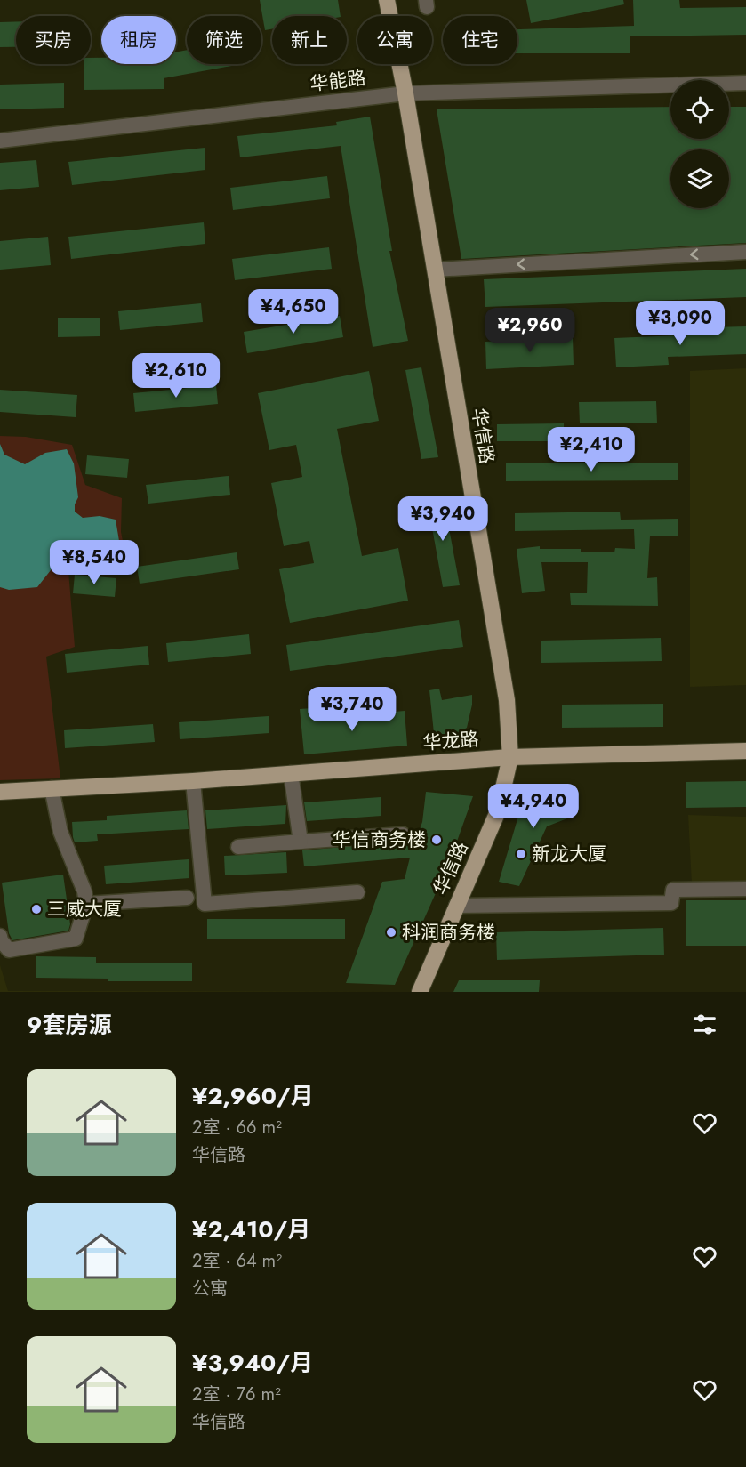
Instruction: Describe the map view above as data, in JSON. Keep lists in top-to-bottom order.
{
  "streets": {
    "main road": ["华信路", "华龙路"],
    "street": ["华能路"]
  },
  "crossings": [
    ["华能路", "华信路"],
    ["华信路", "华龙路"]
  ],
  "places": [
    "华信商务楼",
    "新龙大厦",
    "三威大厦",
    "科润商务楼"
  ],
  "page": {
    "chip": [
      "买房",
      "租房",
      "筛选",
      "新上",
      "公寓",
      "住宅"
    ],
    "price": [
      "¥4,650",
      "¥3,090",
      "¥2,960",
      "¥2,610",
      "¥2,410",
      "¥3,940",
      "¥8,540",
      "¥3,740",
      "¥4,940"
    ],
    "heading": "9套房源",
    "list": [
      {
        "name": "¥2,960/月",
        "note": "2室 · 66 m² · 华信路"
      },
      {
        "name": "¥2,410/月",
        "note": "2室 · 64 m² · 公寓"
      },
      {
        "name": "¥3,940/月",
        "note": "2室 · 76 m² · 华信路"
      }
    ]
  }
}
